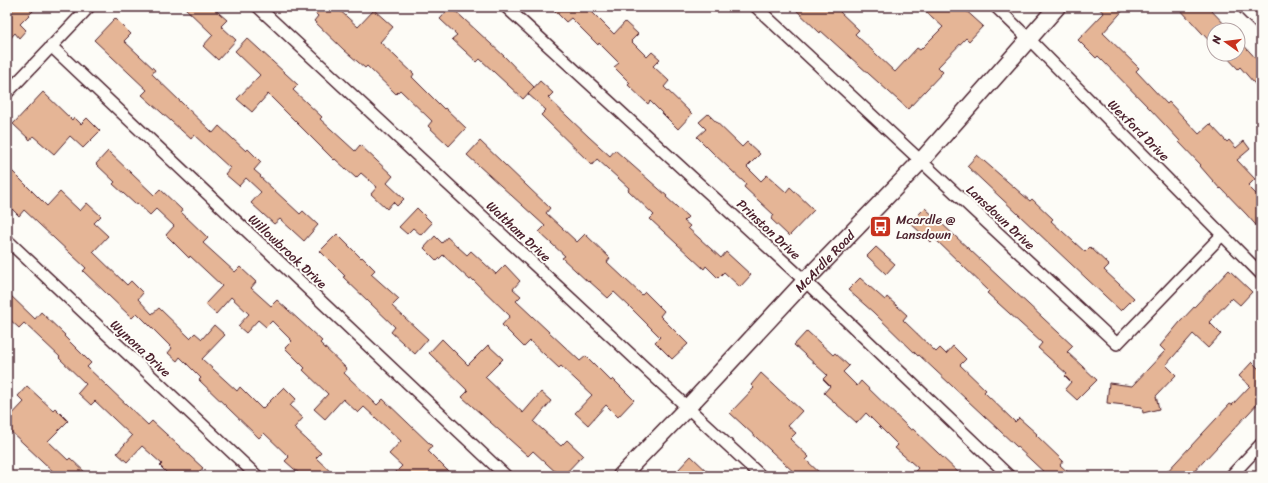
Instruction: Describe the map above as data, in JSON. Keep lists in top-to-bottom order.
{
  "streets": {
    "main road": ["McArdle Road"],
    "street": [
      "Wexford Drive",
      "Lansdown Drive",
      "Prinston Drive",
      "Waltham Drive",
      "Willowbrook Drive",
      "Wynona Drive"
    ]
  },
  "crossings": [
    ["Wexford Drive", "Lansdown Drive"],
    ["Wexford Drive", "McArdle Road"],
    ["Lansdown Drive", "McArdle Road"],
    ["Prinston Drive", "McArdle Road"],
    ["Waltham Drive", "McArdle Road"]
  ],
  "places": {
    "bus stop": ["Mcardle @ Lansdown"]
  },
  "north": "left"
}
